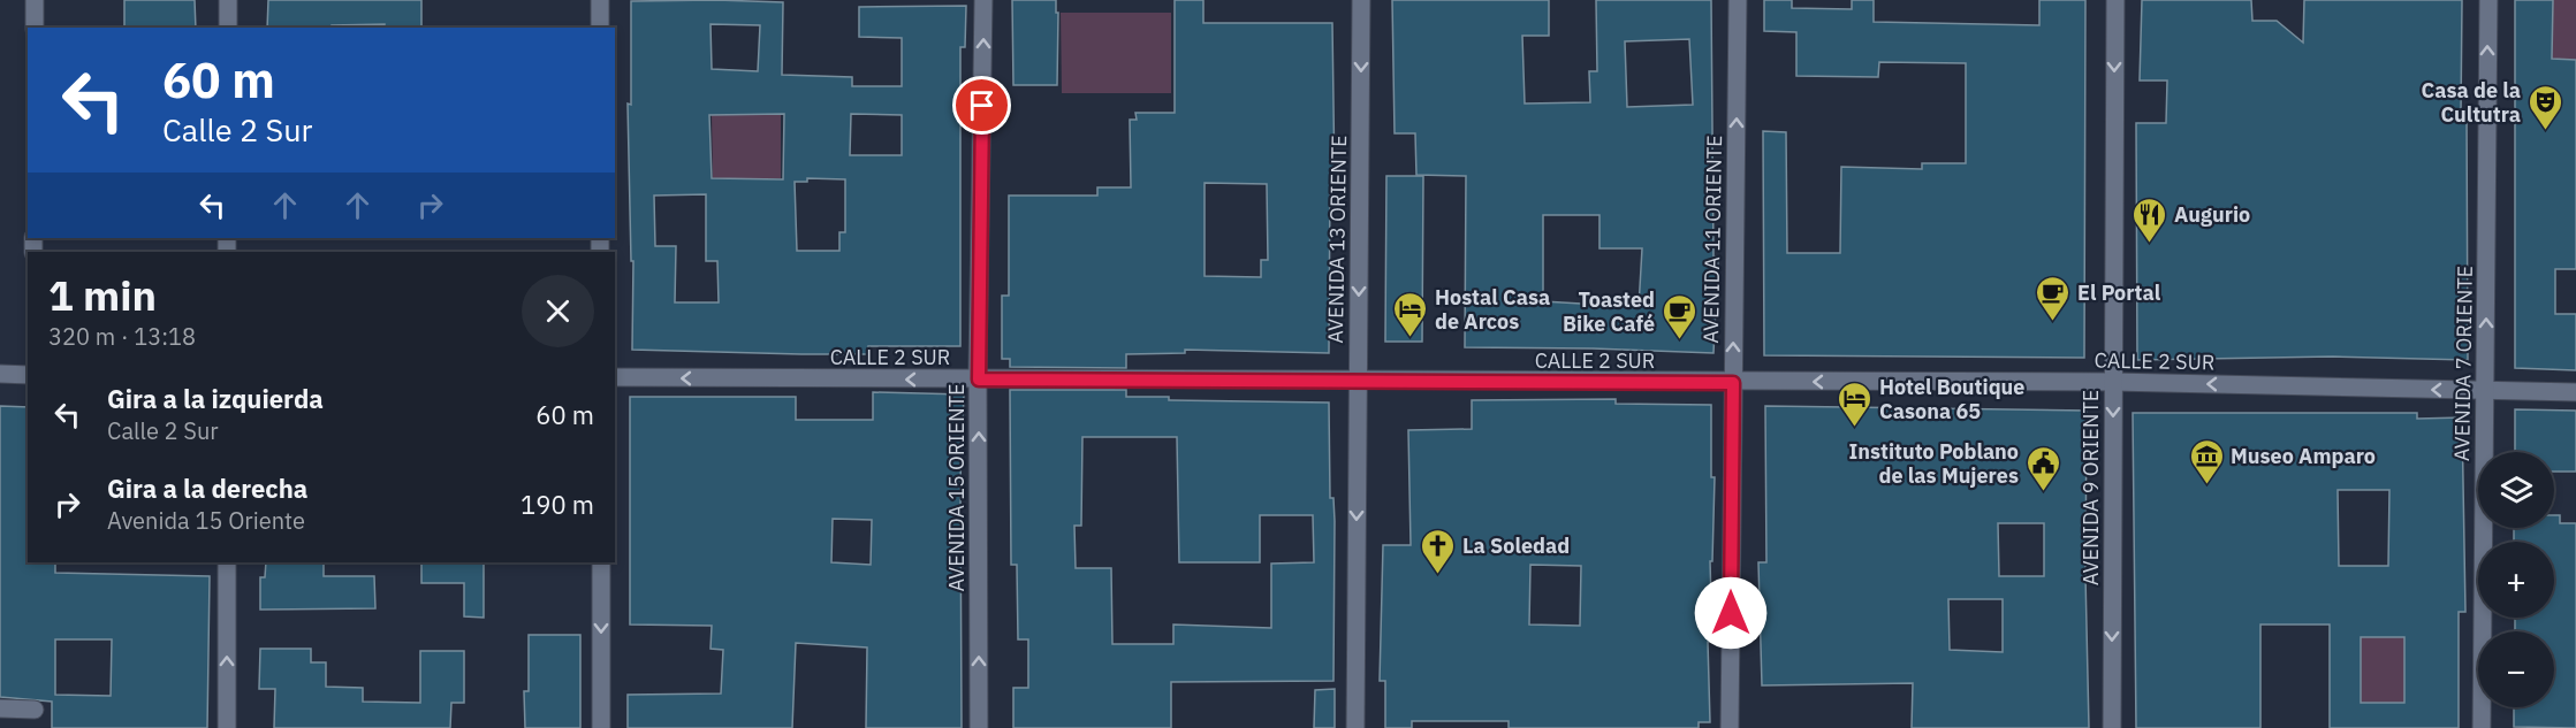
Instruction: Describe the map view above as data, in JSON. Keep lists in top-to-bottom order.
{
  "streets": {
    "street": [
      "AVENIDA 13 ORIENTE",
      "AVENIDA 11 ORIENTE",
      "CALLE 2 SUR",
      "AVENIDA 7 ORIENTE",
      "AVENIDA 15 ORIENTE",
      "AVENIDA 9 ORIENTE"
    ]
  },
  "crossings": [
    ["AVENIDA 13 ORIENTE", "CALLE 2 SUR"],
    ["AVENIDA 11 ORIENTE", "CALLE 2 SUR"],
    ["CALLE 2 SUR", "AVENIDA 7 ORIENTE"],
    ["CALLE 2 SUR", "AVENIDA 15 ORIENTE"],
    ["CALLE 2 SUR", "AVENIDA 9 ORIENTE"]
  ],
  "one_way": [
    "AVENIDA 13 ORIENTE",
    "AVENIDA 11 ORIENTE",
    "CALLE 2 SUR",
    "AVENIDA 7 ORIENTE",
    "AVENIDA 15 ORIENTE",
    "AVENIDA 9 ORIENTE"
  ],
  "places": {
    "theatre": ["Casa de la Cultutra"],
    "restaurant": ["Augurio"],
    "cafe": ["El Portal", "Toasted Bike Café"],
    "hotel": ["Hostal Casa de Arcos", "Hotel Boutique Casona 65"],
    "museum": ["Museo Amparo"],
    "public building": ["Instituto Poblano de las Mujeres"],
    "church": ["La Soledad"]
  },
  "page": {
    "turn": ["60 m", "Calle 2 Sur"],
    "heading": ["1 min", "320 m · 13:18"],
    "list": [
      {
        "name": "Gira a la izquierda",
        "note": "Calle 2 Sur",
        "value": "60 m"
      },
      {
        "name": "Gira a la derecha",
        "note": "Avenida 15 Oriente",
        "value": "190 m"
      }
    ],
    "map_buttons": ["+", "−"]
  }
}
